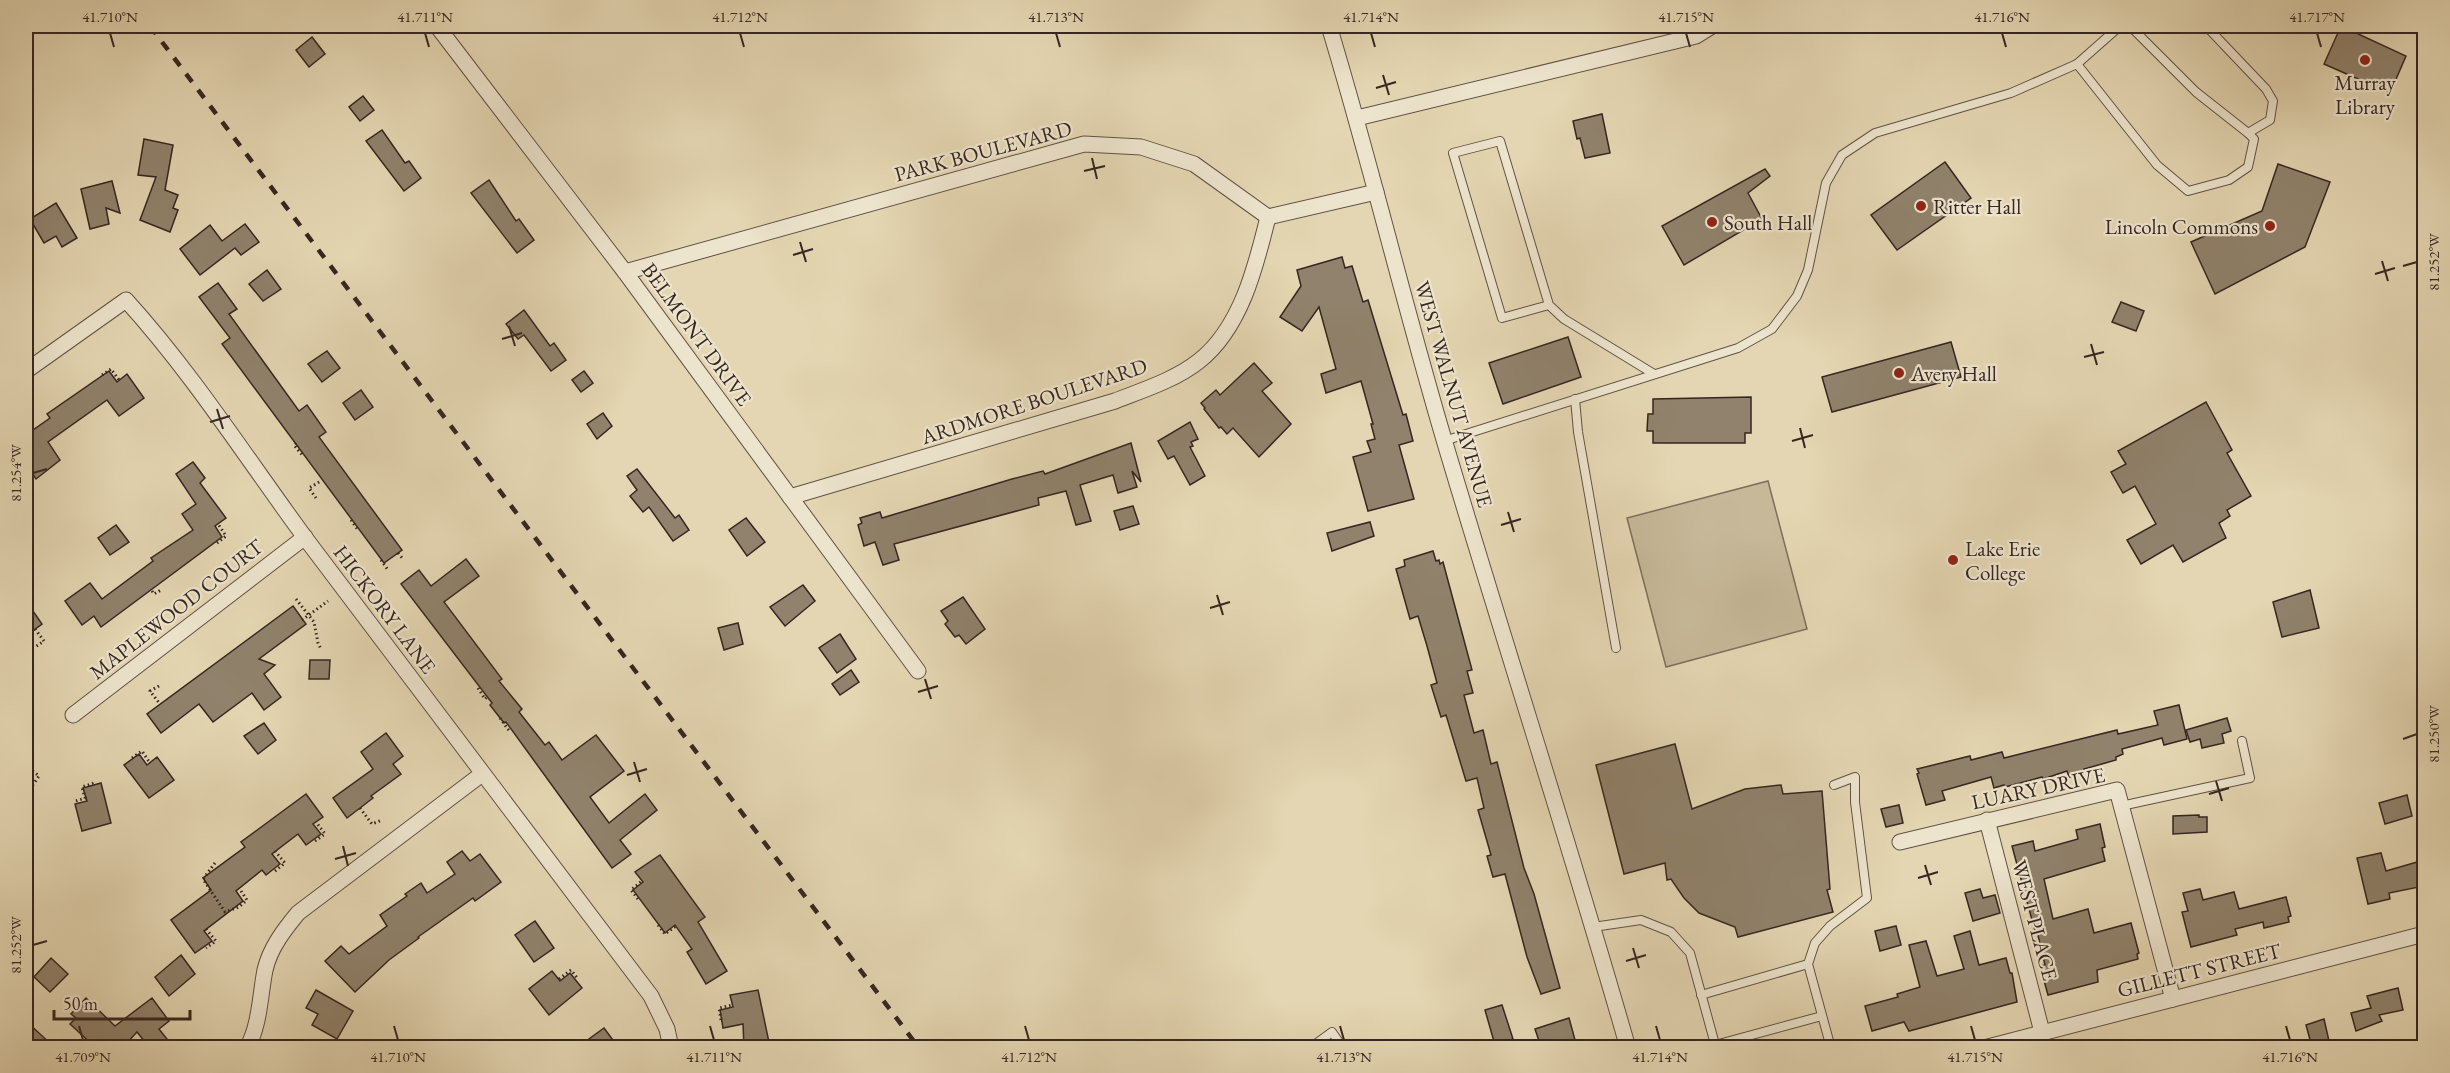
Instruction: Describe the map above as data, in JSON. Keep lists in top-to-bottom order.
{
  "streets": {
    "street": [
      "PARK BOULEVARD",
      "BELMONT DRIVE",
      "WEST WALNUT AVENUE",
      "ARDMORE BOULEVARD",
      "MAPLEWOOD COURT",
      "HICKORY LANE",
      "LUARY DRIVE",
      "WEST PLACE",
      "GILLETT STREET"
    ]
  },
  "crossings": [
    ["PARK BOULEVARD", "BELMONT DRIVE"],
    ["PARK BOULEVARD", "ARDMORE BOULEVARD"],
    ["BELMONT DRIVE", "ARDMORE BOULEVARD"],
    ["MAPLEWOOD COURT", "HICKORY LANE"],
    ["LUARY DRIVE", "WEST PLACE"],
    ["LUARY DRIVE", "GILLETT STREET"],
    ["WEST PLACE", "GILLETT STREET"]
  ],
  "places": [
    "Murray Library",
    "Ritter Hall",
    "South Hall",
    "Lincoln Commons",
    "Avery Hall",
    "Lake Erie College"
  ],
  "scale_bar": "50 m",
  "coordinates": [
    "41.710°N",
    "41.711°N",
    "41.712°N",
    "41.713°N",
    "41.714°N",
    "41.715°N",
    "41.716°N",
    "41.717°N",
    "81.252°W",
    "81.254°W",
    "81.250°W",
    "41.709°N"
  ]
}
